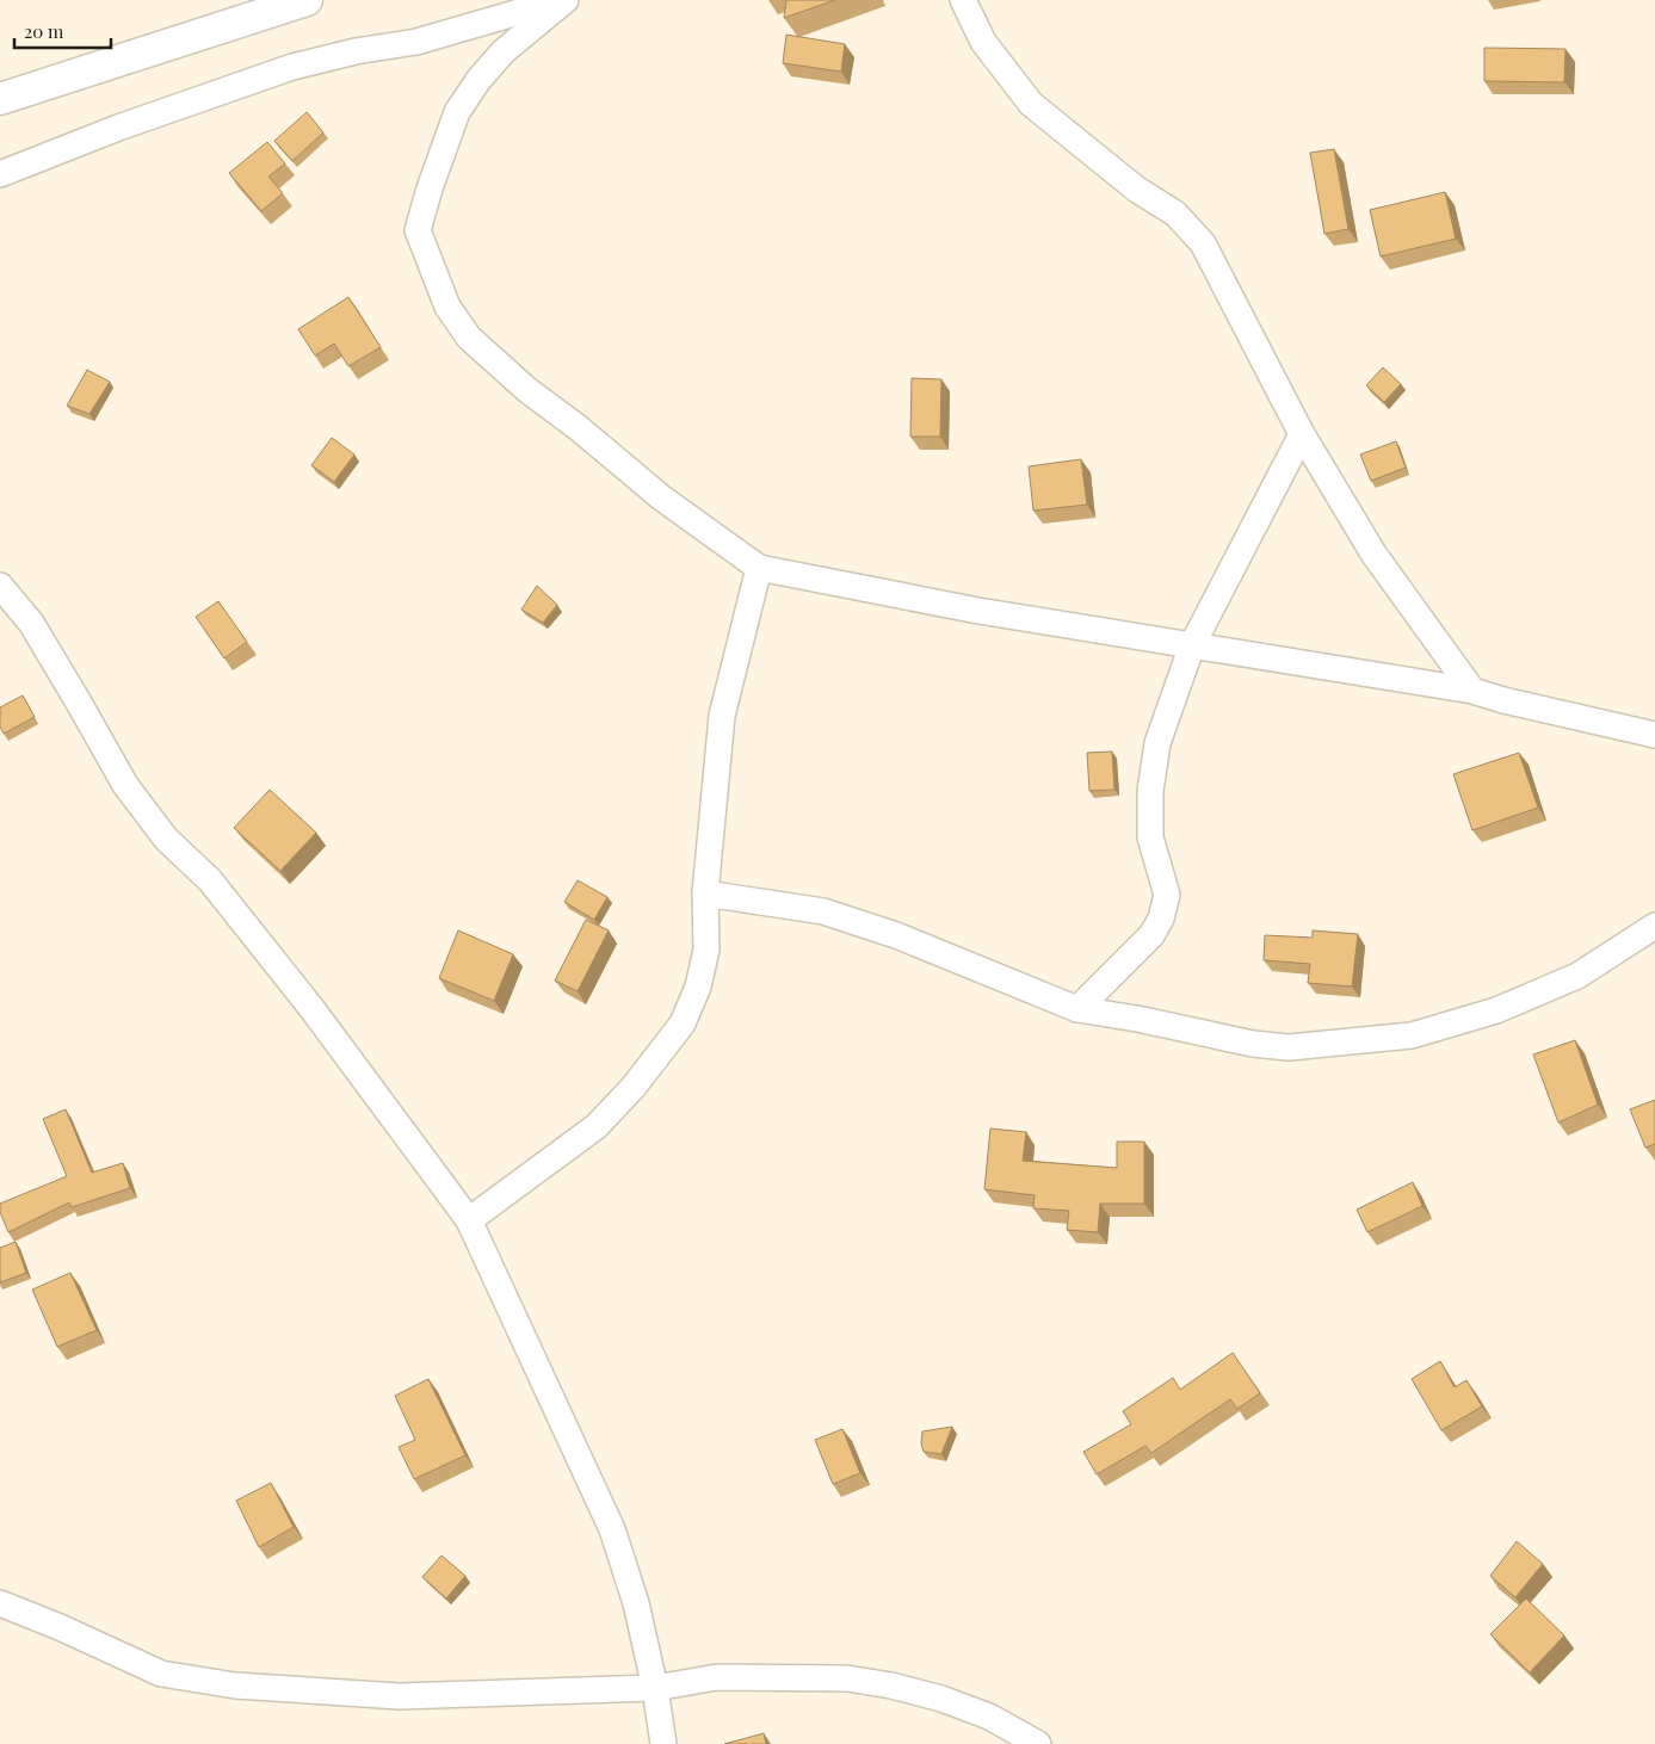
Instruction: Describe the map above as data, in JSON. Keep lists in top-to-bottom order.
{
  "scale_bar": "20 m"
}
